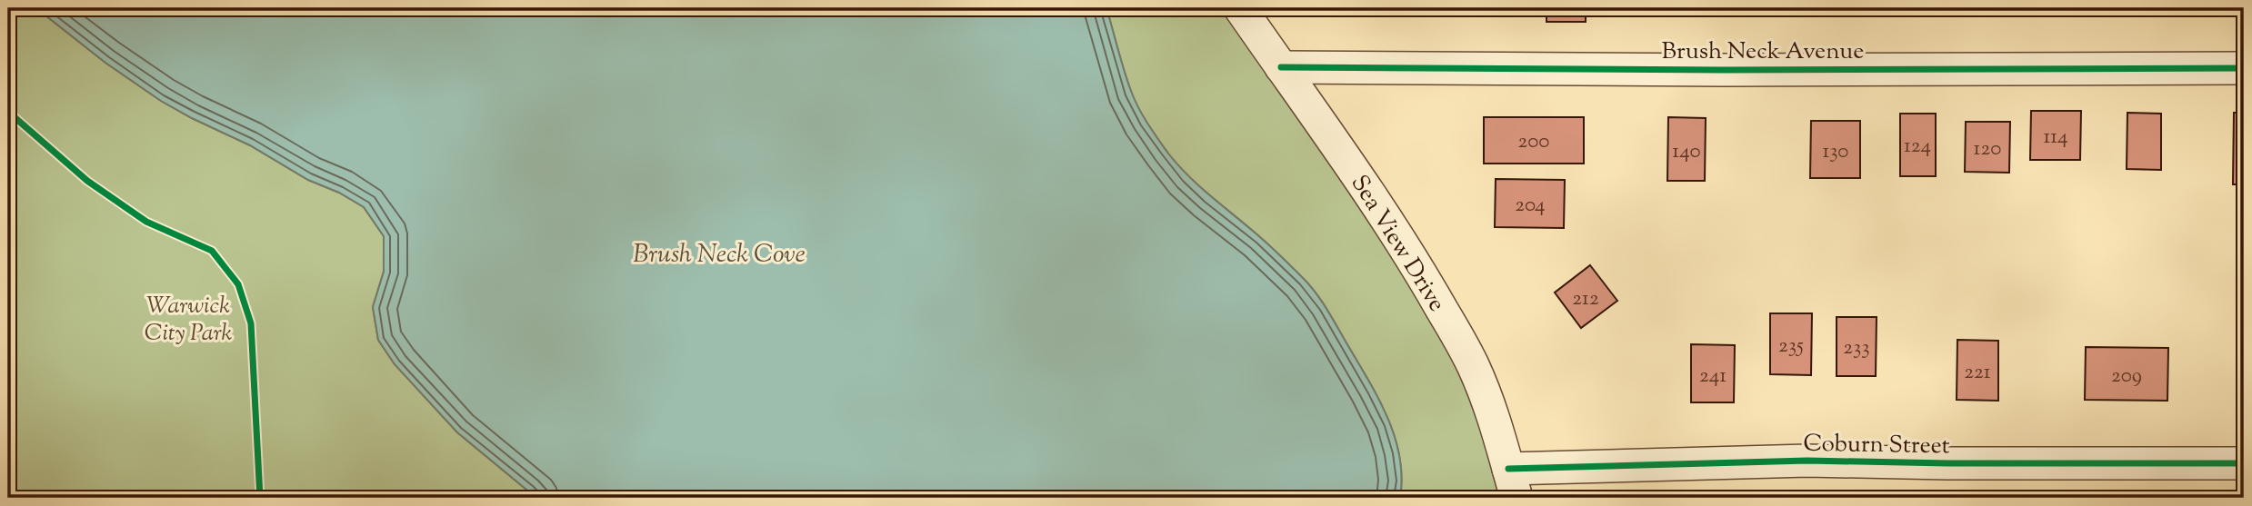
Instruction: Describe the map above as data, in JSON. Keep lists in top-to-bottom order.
{
  "streets": {
    "street": ["Brush Neck Avenue", "Sea View Drive", "Coburn Street"]
  },
  "crossings": [
    ["Brush Neck Avenue", "Sea View Drive"],
    ["Sea View Drive", "Coburn Street"]
  ],
  "water": ["Brush Neck Cove"],
  "parks": ["Warwick City Park"],
  "house_numbers": [
    "114",
    "200",
    "124",
    "120",
    "140",
    "130",
    "204",
    "212",
    "235",
    "233",
    "221",
    "241",
    "209"
  ]
}
